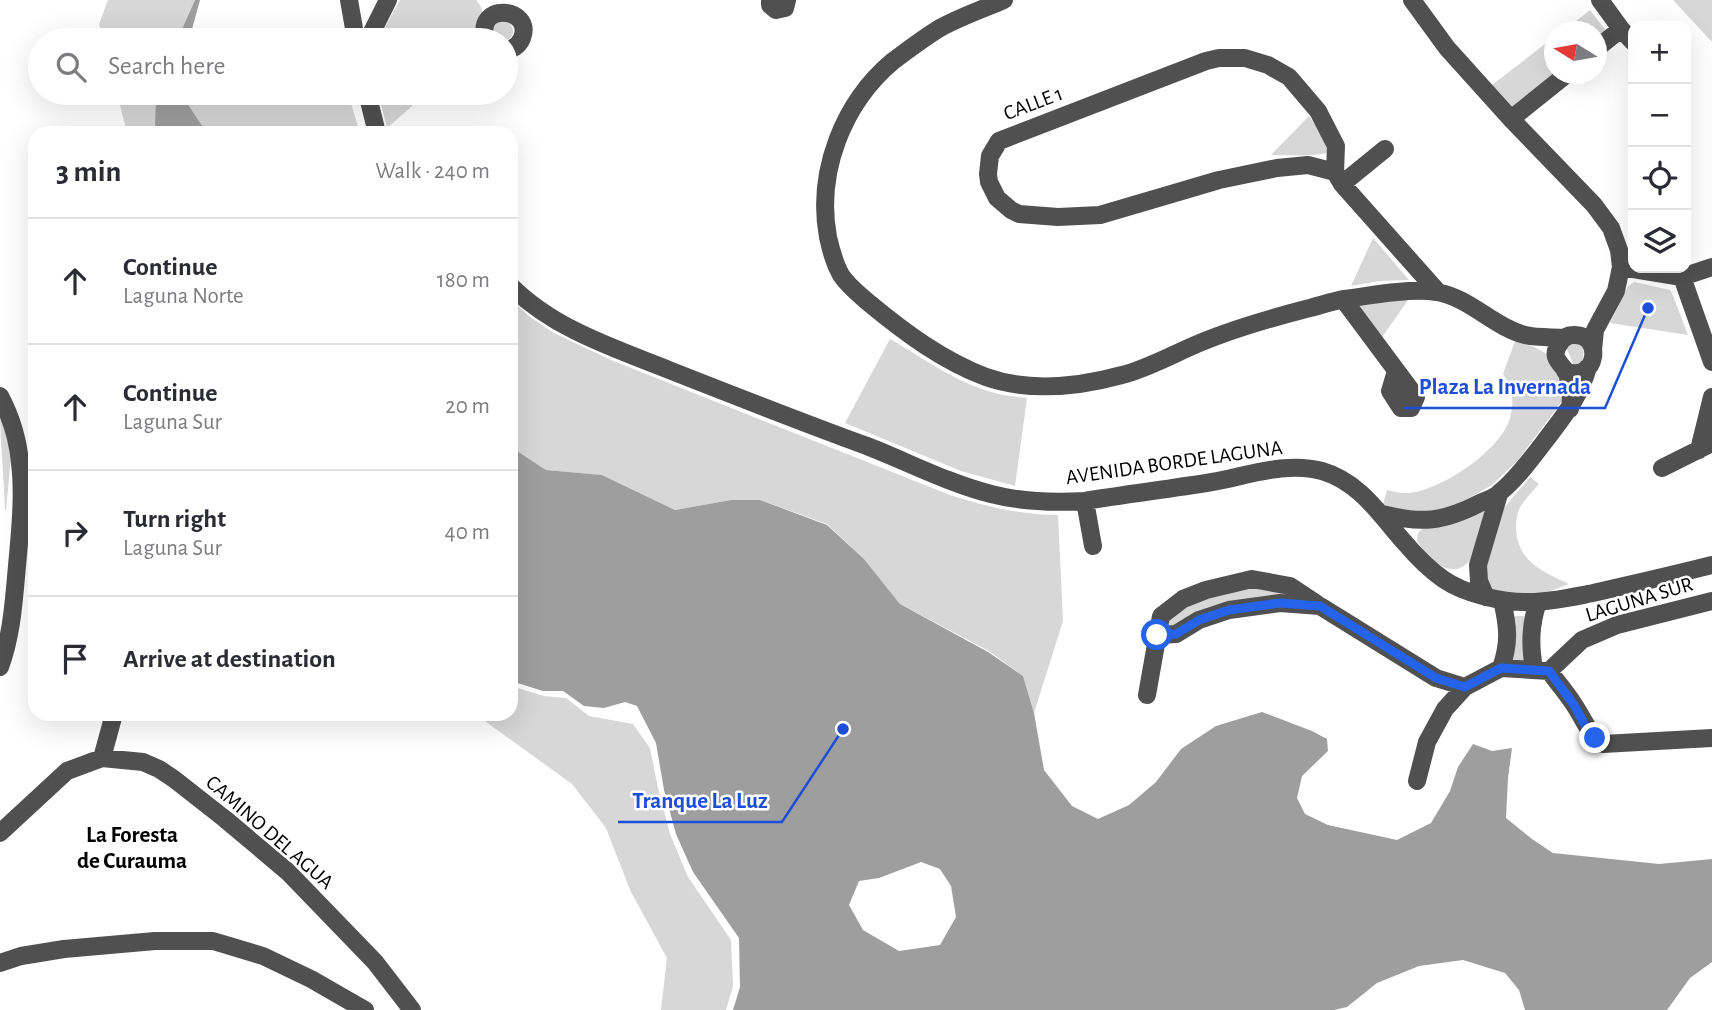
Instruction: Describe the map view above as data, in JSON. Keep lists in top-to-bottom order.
{
  "streets": {
    "street": [
      "CALLE 1",
      "AVENIDA BORDE LAGUNA",
      "LAGUNA SUR",
      "CAMINO DEL AGUA"
    ]
  },
  "districts": ["La Foresta de Curauma"],
  "places": ["Plaza La Invernada", "Tranque La Luz"],
  "north": "left",
  "page": {
    "map_buttons": ["+", "−"],
    "search": "Search here",
    "heading": ["3 min", "Walk · 240 m"],
    "list": [
      ["Continue", "Laguna Norte", "180 m"],
      ["Continue", "Laguna Sur", "20 m"],
      ["Turn right", "Laguna Sur", "40 m"],
      "Arrive at destination"
    ]
  }
}
